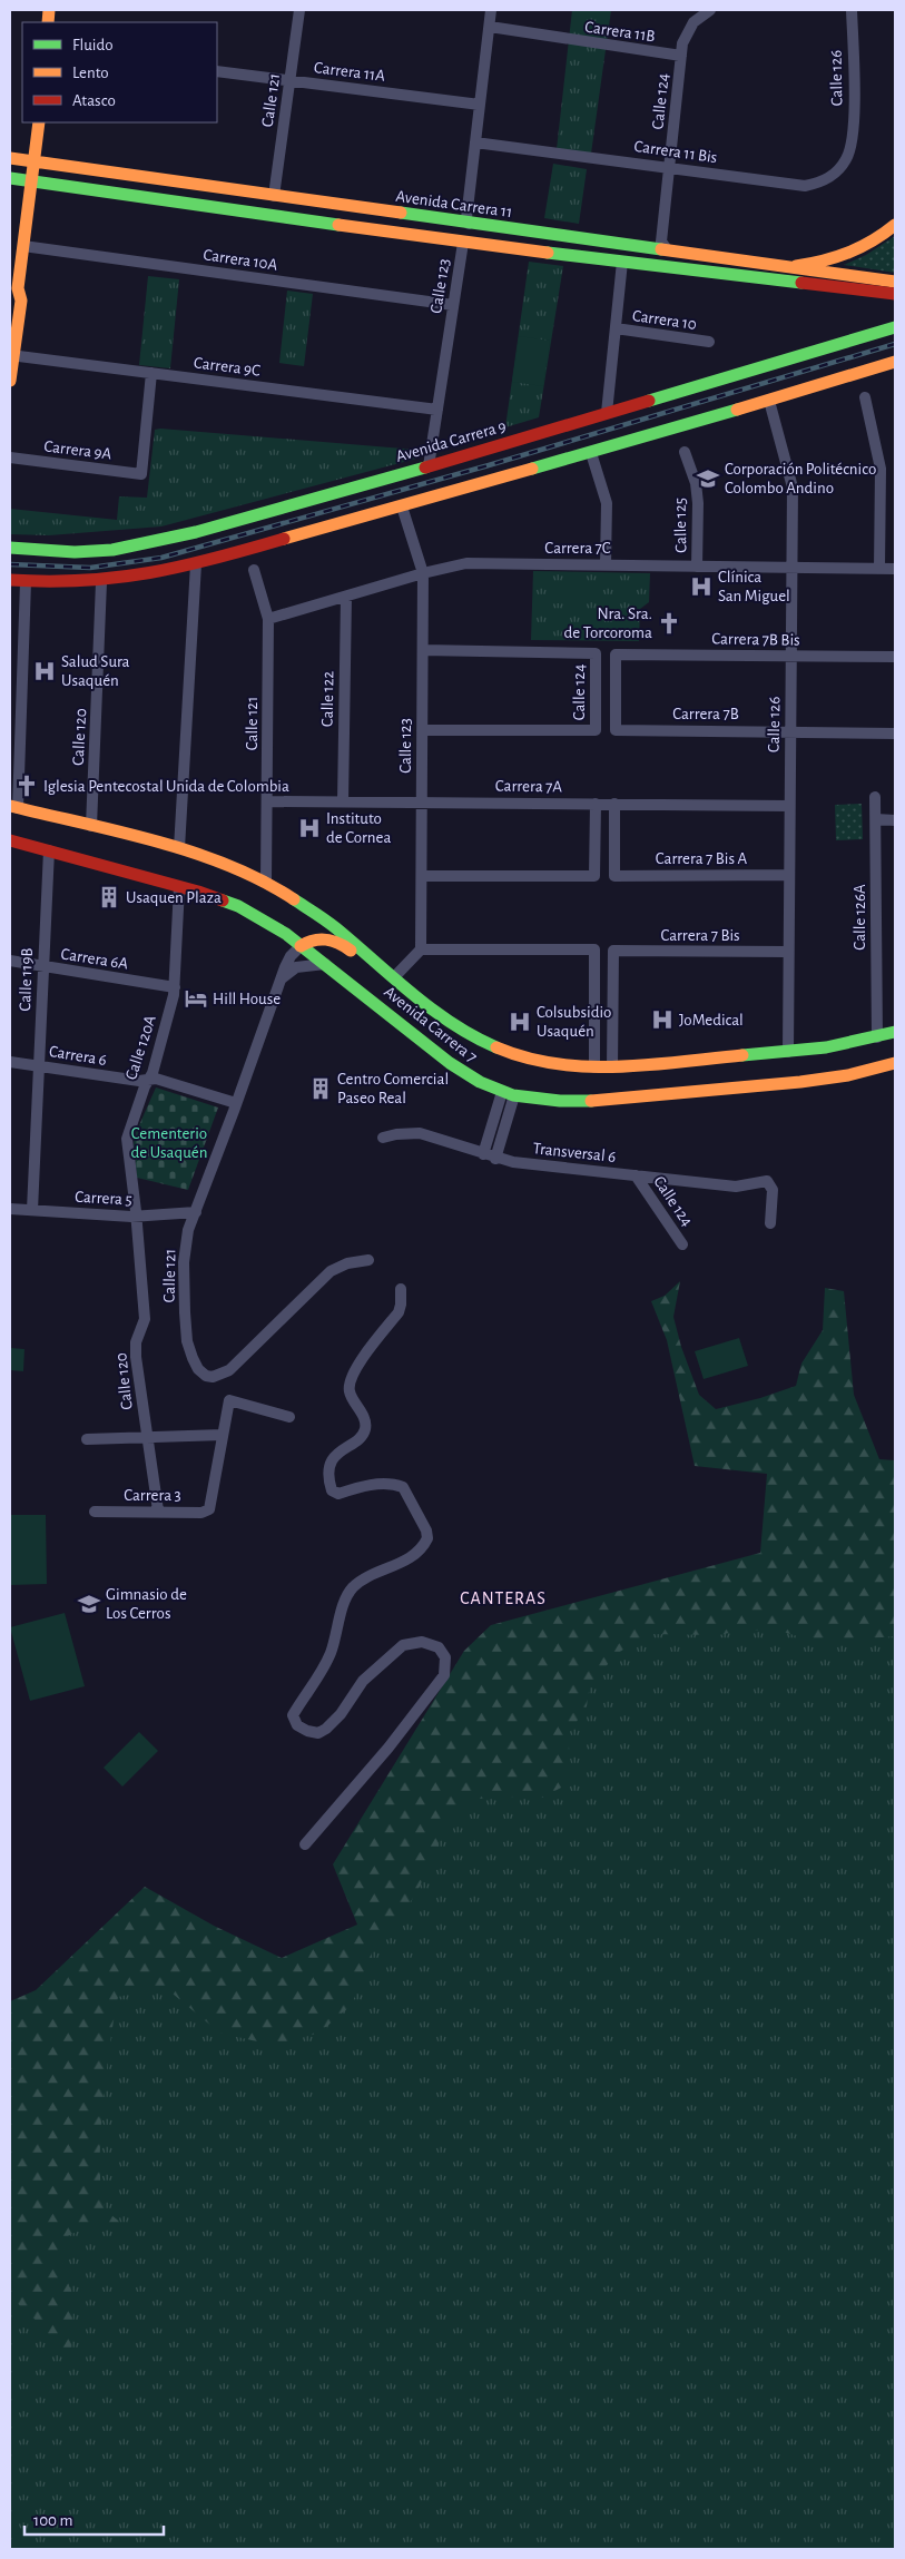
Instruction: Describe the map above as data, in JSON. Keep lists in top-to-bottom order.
{
  "streets": {
    "main road": ["Avenida Carrera 11", "Avenida Carrera 9", "Avenida Carrera 7"],
    "street": [
      "Carrera 11B",
      "Carrera 11A",
      "Calle 126",
      "Calle 121",
      "Calle 124",
      "Carrera 11 Bis",
      "Carrera 10A",
      "Calle 123",
      "Carrera 10",
      "Carrera 9C",
      "Carrera 9A",
      "Calle 125",
      "Carrera 7C",
      "Carrera 7B Bis",
      "Calle 122",
      "Carrera 7B",
      "Calle 120",
      "Carrera 7A",
      "Carrera 7 Bis A",
      "Calle 126A",
      "Carrera 7 Bis",
      "Carrera 6A",
      "Calle 119B",
      "Calle 120A",
      "Carrera 6",
      "Transversal 6",
      "Carrera 5",
      "Carrera 3"
    ]
  },
  "crossings": [
    ["Carrera 11B", "Calle 124"],
    ["Carrera 11A", "Calle 121"],
    ["Calle 126", "Carrera 11 Bis"],
    ["Calle 126", "Carrera 7C"],
    ["Calle 126", "Carrera 7B Bis"],
    ["Calle 126", "Carrera 7B"],
    ["Calle 126", "Carrera 7A"],
    ["Calle 126", "Carrera 7 Bis A"],
    ["Calle 126", "Carrera 7 Bis"],
    ["Calle 126", "Avenida Carrera 7"],
    ["Calle 121", "Avenida Carrera 11"],
    ["Calle 121", "Carrera 7C"],
    ["Calle 121", "Carrera 7A"],
    ["Calle 121", "Avenida Carrera 7"],
    ["Calle 121", "Carrera 6"],
    ["Calle 121", "Carrera 5"],
    ["Calle 124", "Carrera 11 Bis"],
    ["Calle 124", "Avenida Carrera 11"],
    ["Calle 124", "Calle 123"],
    ["Calle 124", "Transversal 6"],
    ["Carrera 10A", "Calle 123"],
    ["Calle 123", "Carrera 9C"],
    ["Calle 123", "Avenida Carrera 9"],
    ["Calle 123", "Carrera 7C"],
    ["Calle 123", "Carrera 7A"],
    ["Carrera 9C", "Carrera 9A"],
    ["Calle 125", "Carrera 7C"],
    ["Carrera 7C", "Calle 122"],
    ["Carrera 7B Bis", "Carrera 7B"],
    ["Calle 122", "Carrera 7A"],
    ["Calle 120", "Avenida Carrera 7"],
    ["Calle 120", "Calle 120A"],
    ["Calle 120", "Carrera 5"],
    ["Calle 120", "Carrera 3"],
    ["Carrera 7A", "Carrera 7 Bis A"],
    ["Calle 126A", "Avenida Carrera 7"],
    ["Carrera 7 Bis", "Avenida Carrera 7"],
    ["Carrera 6A", "Calle 119B"],
    ["Carrera 6A", "Calle 120A"],
    ["Calle 119B", "Avenida Carrera 7"],
    ["Calle 119B", "Carrera 6"],
    ["Calle 119B", "Carrera 5"],
    ["Avenida Carrera 7", "Calle 120A"],
    ["Calle 120A", "Carrera 6"],
    ["Calle 120A", "Carrera 5"]
  ],
  "districts": ["CANTERAS"],
  "parks": ["Cementerio de Usaquén"],
  "places": {
    "school or university": ["Corporación Politécnico Colombo Andino", "Gimnasio de Los Cerros"],
    "hospital": [
      "Clínica San Miguel",
      "Salud Sura Usaquén",
      "Instituto de Cornea",
      "JoMedical",
      "Colsubsidio Usaquén"
    ],
    "church": ["Nra. Sra. de Torcoroma", "Iglesia Pentecostal Unida de Colombia"],
    "building": ["Usaquen Plaza", "Centro Comercial Paseo Real"],
    "hotel": ["Hill House"]
  },
  "legend": ["Fluido", "Lento", "Atasco"],
  "scale_bar": "100 m"
}
